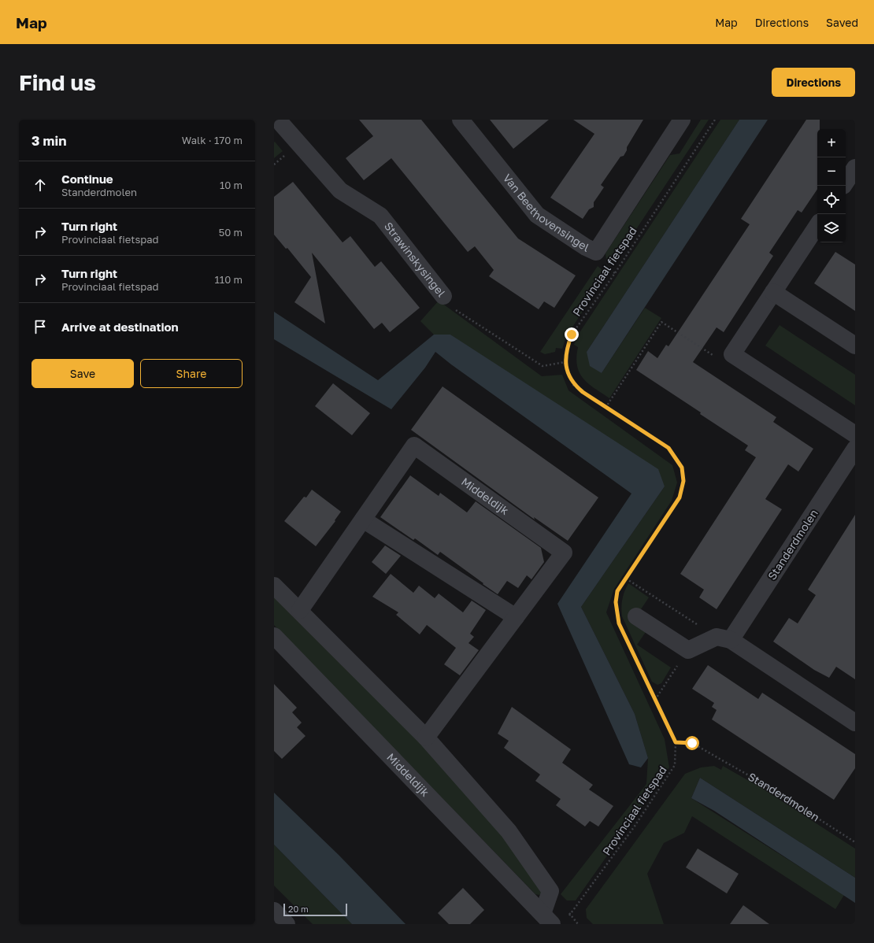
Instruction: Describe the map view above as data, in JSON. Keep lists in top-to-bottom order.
{
  "streets": {
    "street": [
      "Van Beethovensingel",
      "Strawinskysingel",
      "Middeldijk",
      "Standerdmolen"
    ],
    "path": ["Provinciaal fietspad"]
  },
  "crossings": [
    ["Strawinskysingel", "Provinciaal fietspad"],
    ["Provinciaal fietspad", "Standerdmolen"]
  ],
  "scale_bar": "20 m",
  "page": {
    "header": "Map",
    "nav": ["Map", "Directions", "Saved"],
    "buttons": [
      "Directions",
      ["Save", "Share"]
    ],
    "title": "Find us",
    "heading": ["3 min", "Walk · 170 m"],
    "map_buttons": ["+", "−"],
    "list": [
      ["Continue", "Standerdmolen", "10 m"],
      ["Turn right", "Provinciaal fietspad", "50 m"],
      ["Turn right", "Provinciaal fietspad", "110 m"],
      "Arrive at destination"
    ],
    "scale": "20 m"
  }
}
